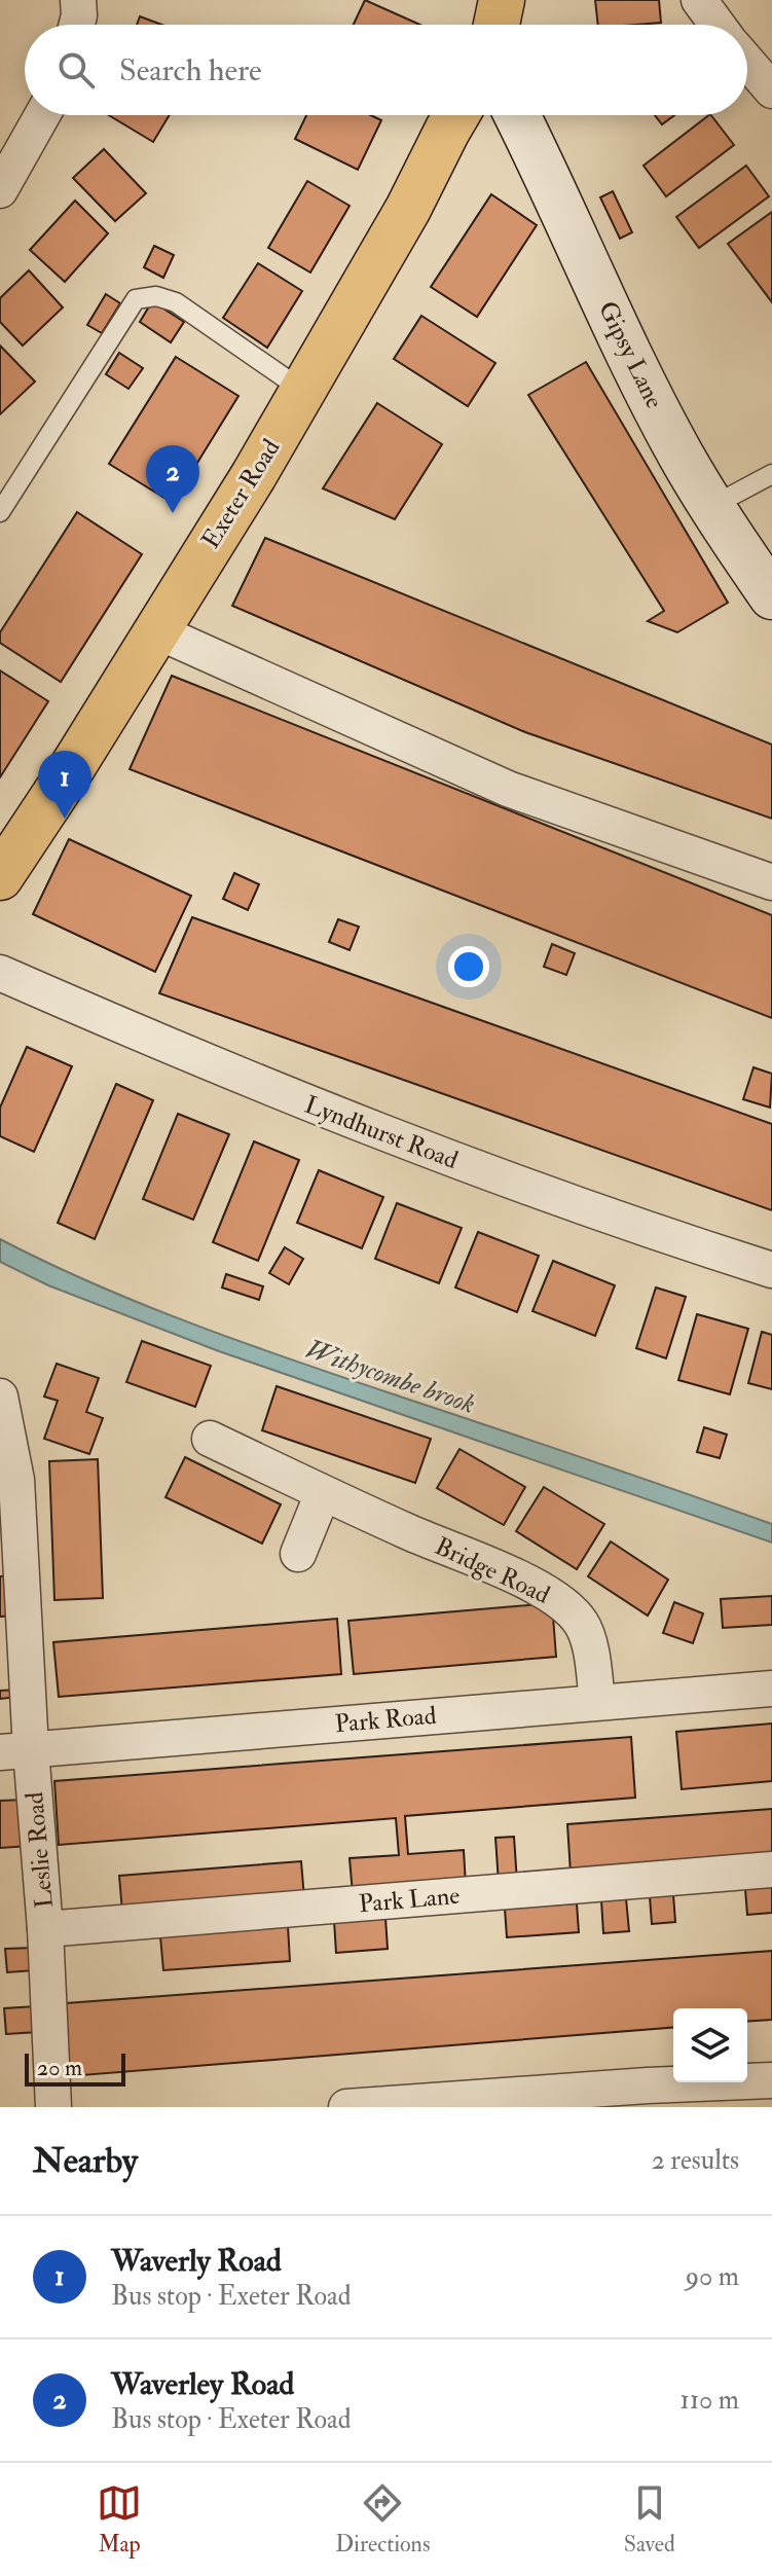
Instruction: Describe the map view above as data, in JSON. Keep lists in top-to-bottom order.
{
  "streets": {
    "highway": ["Exeter Road"],
    "street": [
      "Gipsy Lane",
      "Lyndhurst Road",
      "Bridge Road",
      "Park Road",
      "Leslie Road",
      "Park Lane"
    ]
  },
  "crossings": [
    ["Bridge Road", "Park Road"],
    ["Park Road", "Leslie Road"],
    ["Leslie Road", "Park Lane"]
  ],
  "water": ["Withycombe brook"],
  "scale_bar": "20 m",
  "page": {
    "search": "Search here",
    "pins": ["2", "1"],
    "scale": "20 m",
    "heading": ["Nearby", "2 results"],
    "list": [
      {
        "mark": "1",
        "name": "Waverly Road",
        "note": "Bus stop · Exeter Road",
        "value": "90 m"
      },
      {
        "mark": "2",
        "name": "Waverley Road",
        "note": "Bus stop · Exeter Road",
        "value": "110 m"
      }
    ],
    "nav": ["Map", "Directions", "Saved"]
  }
}
